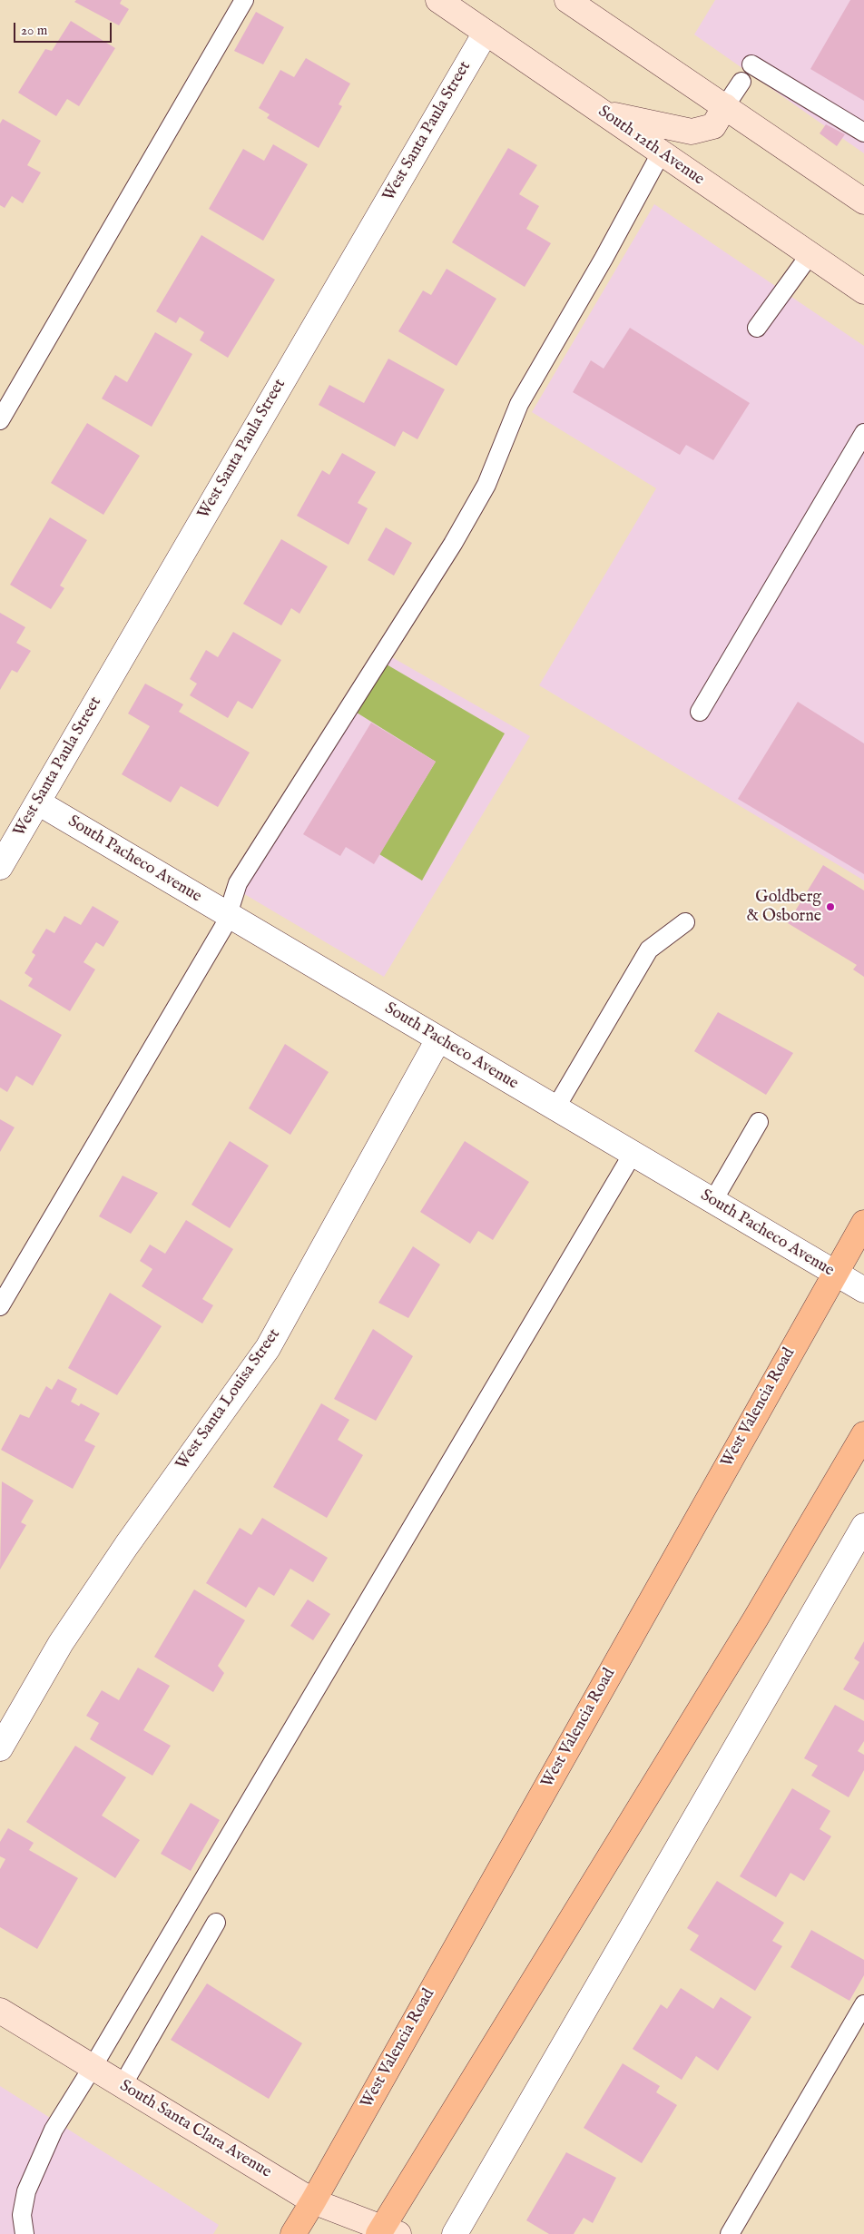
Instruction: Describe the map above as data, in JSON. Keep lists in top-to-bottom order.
{
  "streets": {
    "main road": ["South 12th Avenue", "West Valencia Road", "South Santa Clara Avenue"],
    "street": ["West Santa Paula Street", "South Pacheco Avenue", "West Santa Louisa Street"]
  },
  "crossings": [
    ["West Santa Paula Street", "South 12th Avenue"],
    ["West Santa Paula Street", "South Pacheco Avenue"],
    ["South Pacheco Avenue", "West Santa Louisa Street"],
    ["South Pacheco Avenue", "West Valencia Road"],
    ["West Valencia Road", "South Santa Clara Avenue"]
  ],
  "places": ["Goldberg & Osborne"],
  "scale_bar": "20 m"
}
